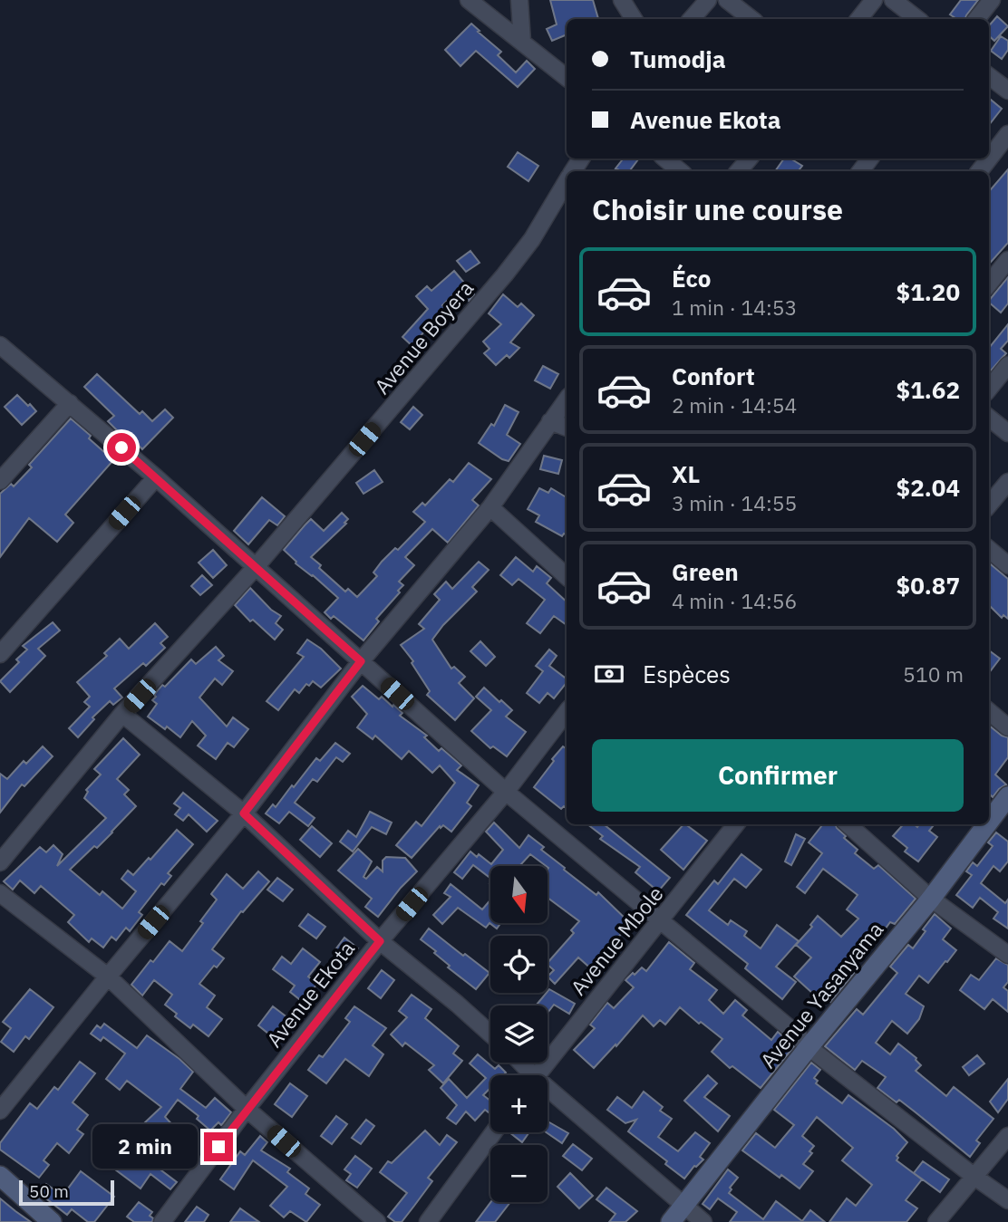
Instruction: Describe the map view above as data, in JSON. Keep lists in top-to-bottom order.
{
  "streets": {
    "street": [
      "Avenue Boyera",
      "Avenue Mbole",
      "Avenue Ekota",
      "Avenue Yasanyama"
    ]
  },
  "scale_bar": "50 m",
  "north": "bottom",
  "page": {
    "banner": ["Tumodja", "Avenue Ekota"],
    "heading": "Choisir une course",
    "list": [
      {
        "name": "Éco",
        "note": "1 min · 14:53",
        "value": "$1.20"
      },
      {
        "name": "Confort",
        "note": "2 min · 14:54",
        "value": "$1.62"
      },
      {
        "name": "XL",
        "note": "3 min · 14:55",
        "value": "$2.04"
      },
      {
        "name": "Green",
        "note": "4 min · 14:56",
        "value": "$0.87"
      }
    ],
    "pay": ["Espèces", "510 m"],
    "buttons": "Confirmer",
    "map_buttons": ["+", "−"],
    "bubble": "2 min",
    "scale": "50 m"
  }
}
